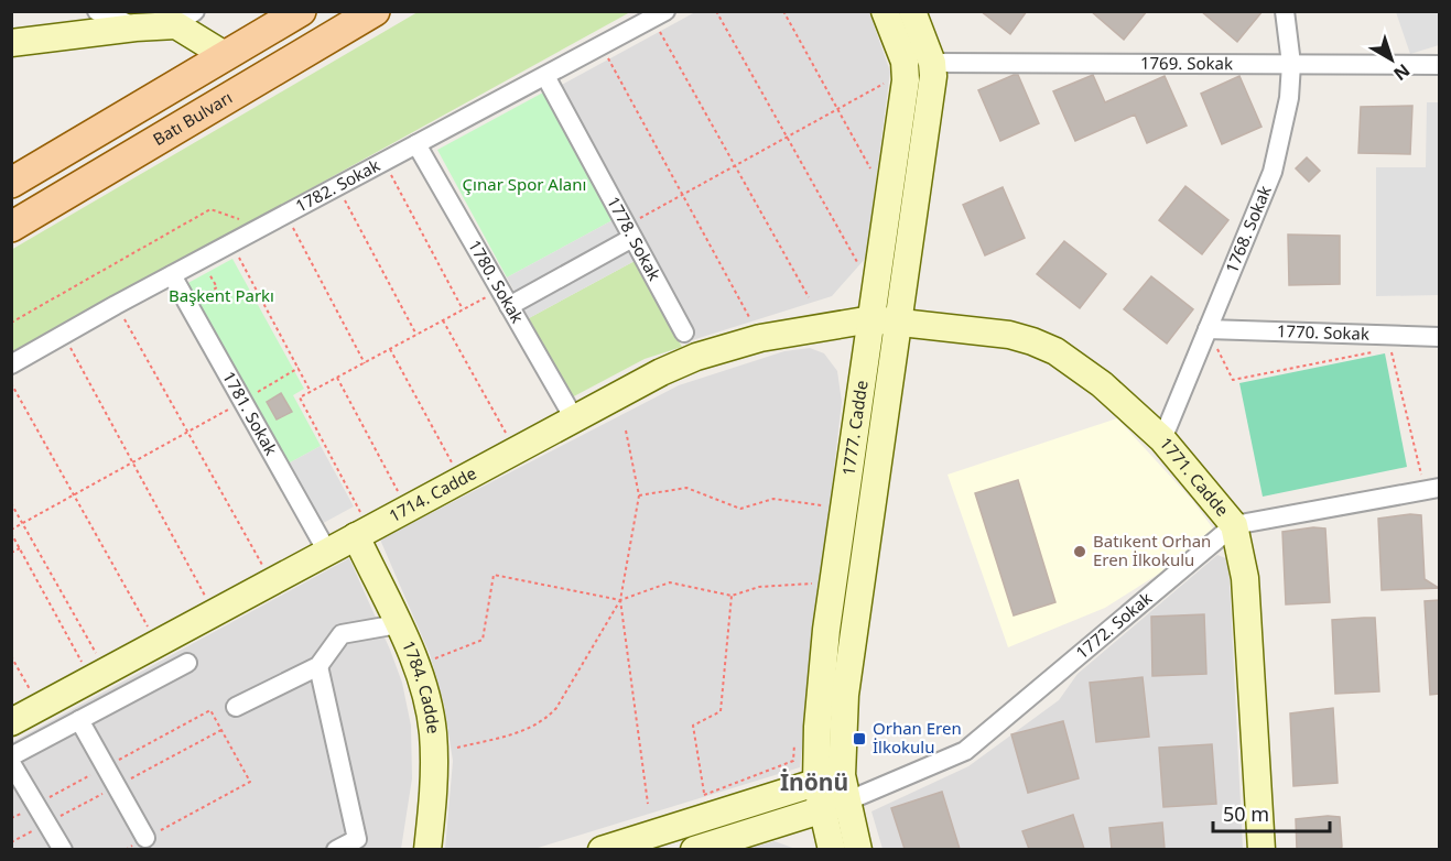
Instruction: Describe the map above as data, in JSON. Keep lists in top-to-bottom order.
{
  "streets": {
    "main road": ["Batı Bulvarı"],
    "street": [
      "1769. Sokak",
      "1782. Sokak",
      "1768. Sokak",
      "1778. Sokak",
      "1780. Sokak",
      "1770. Sokak",
      "1781. Sokak",
      "1777. Cadde",
      "1771. Cadde",
      "1714. Cadde",
      "1772. Sokak",
      "1784. Cadde"
    ]
  },
  "crossings": [
    ["1769. Sokak", "1768. Sokak"],
    ["1769. Sokak", "1777. Cadde"],
    ["1782. Sokak", "1778. Sokak"],
    ["1782. Sokak", "1780. Sokak"],
    ["1782. Sokak", "1781. Sokak"],
    ["1768. Sokak", "1770. Sokak"],
    ["1768. Sokak", "1771. Cadde"],
    ["1780. Sokak", "1714. Cadde"],
    ["1781. Sokak", "1714. Cadde"],
    ["1777. Cadde", "1771. Cadde"],
    ["1777. Cadde", "1714. Cadde"],
    ["1777. Cadde", "1772. Sokak"],
    ["1771. Cadde", "1714. Cadde"],
    ["1771. Cadde", "1772. Sokak"],
    ["1714. Cadde", "1784. Cadde"]
  ],
  "districts": ["İnönü"],
  "parks": ["Çınar Spor Alanı", "Başkent Parkı"],
  "places": {
    "other": ["Batıkent Orhan Eren İlkokulu"],
    "transit": ["Orhan Eren İlkokulu"]
  },
  "scale_bar": "50 m",
  "north": "bottom right"
}
